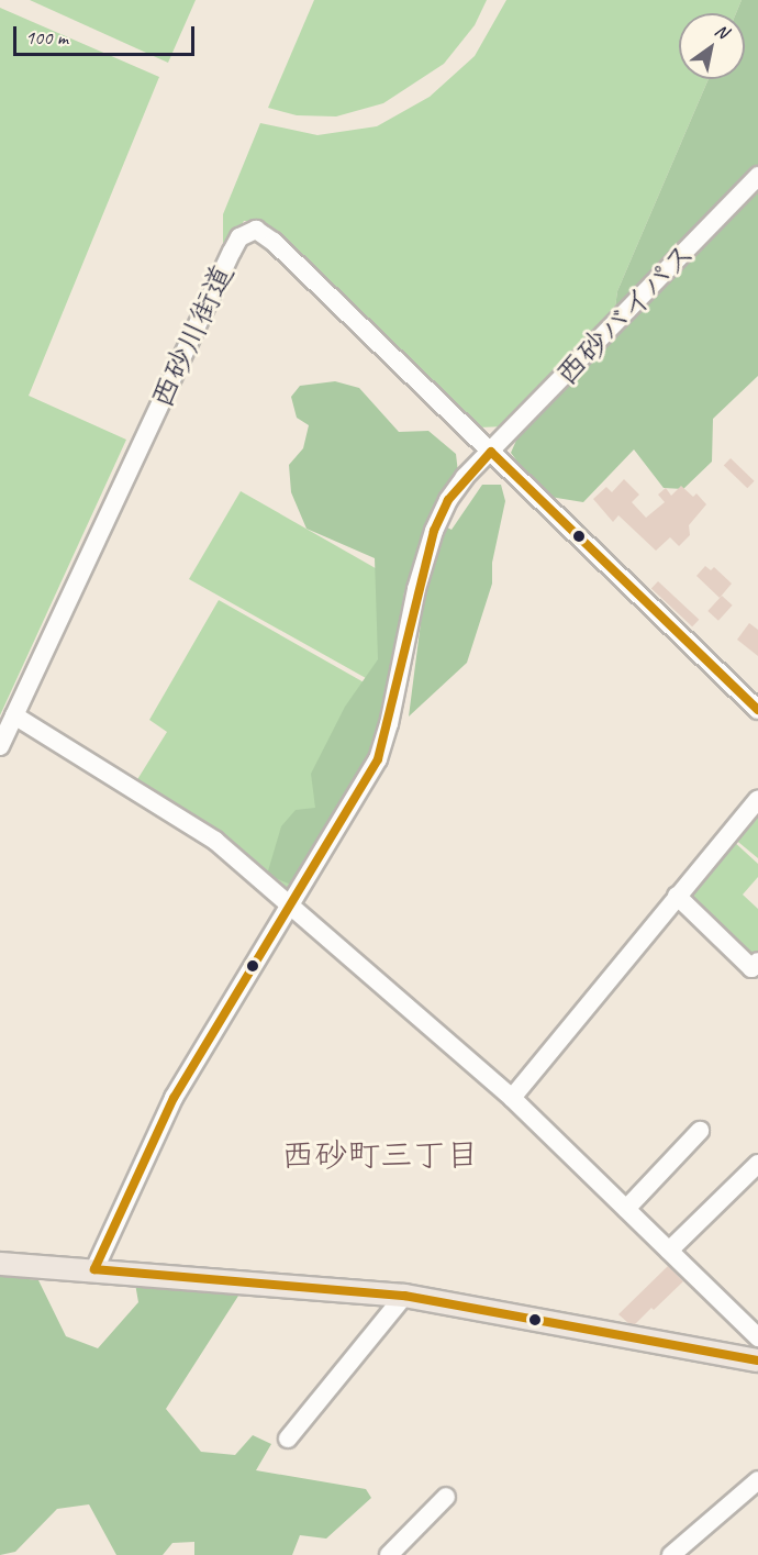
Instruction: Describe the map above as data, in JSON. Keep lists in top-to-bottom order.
{
  "streets": {
    "street": ["西砂バイパス", "西砂川街道"]
  },
  "crossings": [
    ["西砂バイパス", "西砂川街道"]
  ],
  "districts": ["西砂町三丁目"],
  "scale_bar": "100 m",
  "north": "top right"
}
